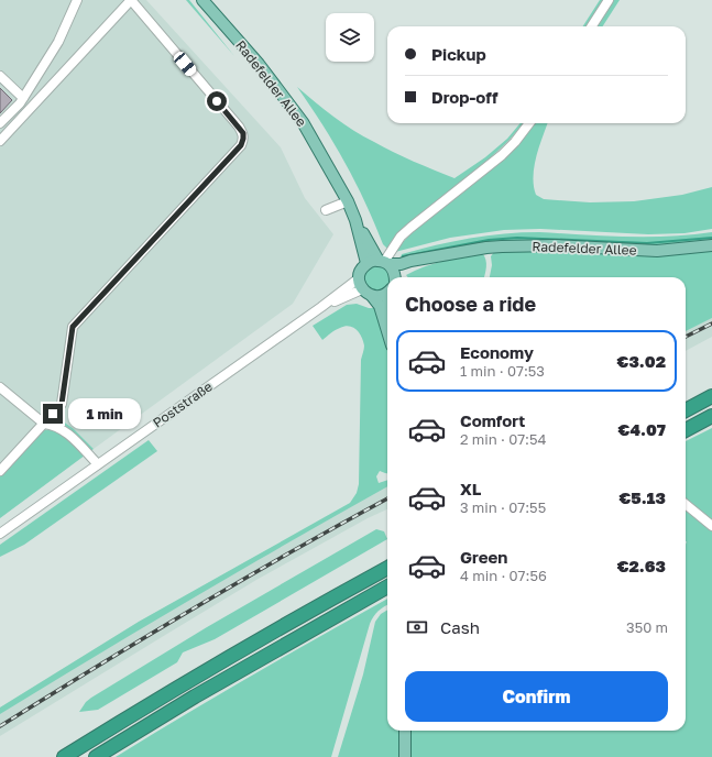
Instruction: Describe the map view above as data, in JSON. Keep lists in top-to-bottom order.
{
  "streets": {
    "main road": ["Radefelder Allee"],
    "street": ["Poststraße"]
  },
  "page": {
    "banner": ["Pickup", "Drop-off"],
    "heading": "Choose a ride",
    "list": [
      {
        "name": "Economy",
        "note": "1 min · 07:53",
        "value": "€3.02"
      },
      {
        "name": "Comfort",
        "note": "2 min · 07:54",
        "value": "€4.07"
      },
      {
        "name": "XL",
        "note": "3 min · 07:55",
        "value": "€5.13"
      },
      {
        "name": "Green",
        "note": "4 min · 07:56",
        "value": "€2.63"
      }
    ],
    "bubble": "1 min",
    "pay": ["Cash", "350 m"],
    "buttons": "Confirm"
  }
}
